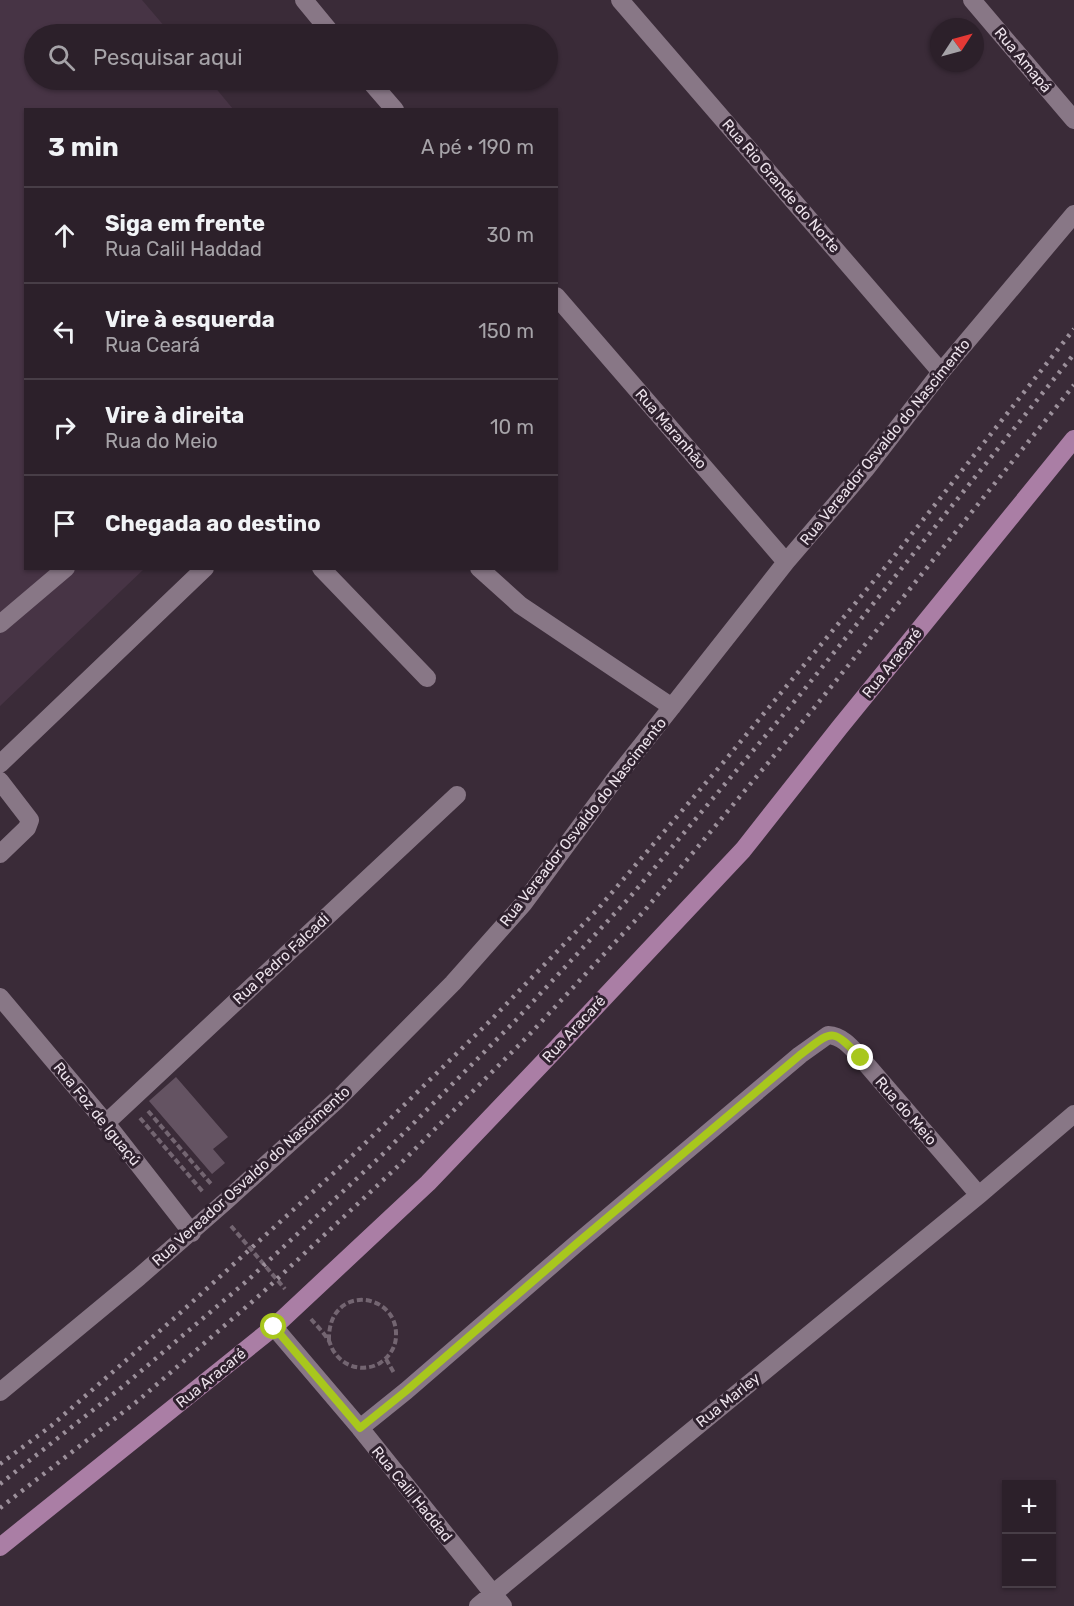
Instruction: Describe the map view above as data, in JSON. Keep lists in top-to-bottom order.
{
  "streets": {
    "main road": ["Rua Aracaré"],
    "street": [
      "Rua Amapá",
      "Rua Rio Grande do Norte",
      "Rua Maranhão",
      "Rua Vereador Osvaldo do Nascimento",
      "Rua Pedro Falcadi",
      "Rua do Meio",
      "Rua Foz de Iguaçú",
      "Rua Marley",
      "Rua Calil Haddad"
    ]
  },
  "crossings": [
    ["Rua Rio Grande do Norte", "Rua Vereador Osvaldo do Nascimento"],
    ["Rua Maranhão", "Rua Vereador Osvaldo do Nascimento"],
    ["Rua Vereador Osvaldo do Nascimento", "Rua Foz de Iguaçú"],
    ["Rua Aracaré", "Rua Calil Haddad"],
    ["Rua Pedro Falcadi", "Rua Foz de Iguaçú"],
    ["Rua do Meio", "Rua Marley"],
    ["Rua do Meio", "Rua Calil Haddad"],
    ["Rua Marley", "Rua Calil Haddad"]
  ],
  "north": "top right",
  "page": {
    "search": "Pesquisar aqui",
    "heading": ["3 min", "A pé · 190 m"],
    "list": [
      ["Siga em frente", "Rua Calil Haddad", "30 m"],
      ["Vire à esquerda", "Rua Ceará", "150 m"],
      ["Vire à direita", "Rua do Meio", "10 m"],
      "Chegada ao destino"
    ],
    "map_buttons": ["+", "−"]
  }
}
